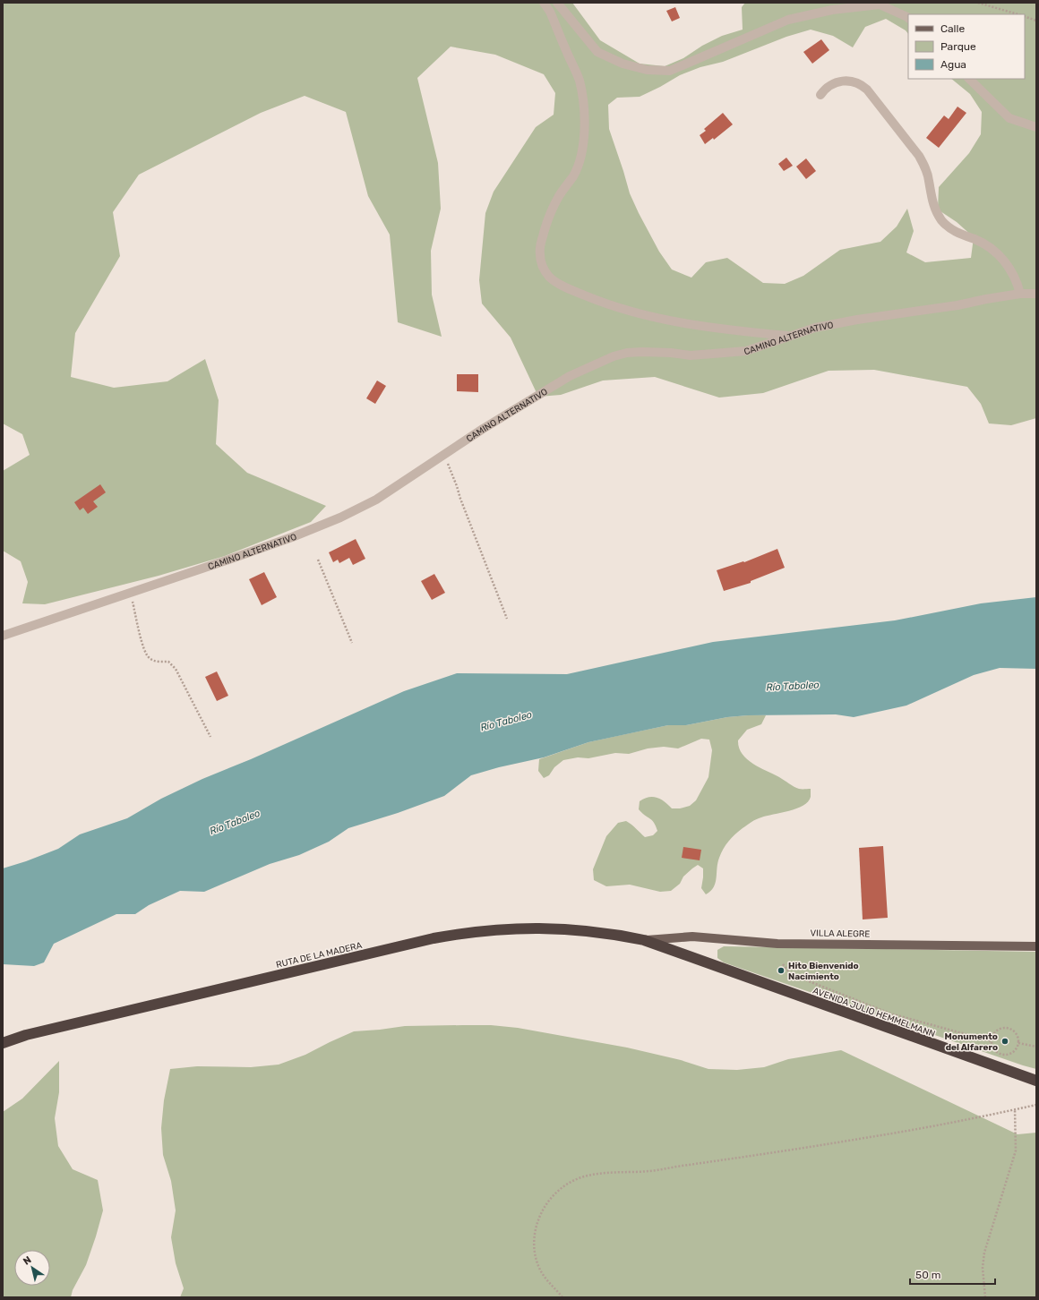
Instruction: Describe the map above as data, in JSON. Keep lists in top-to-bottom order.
{
  "streets": {
    "highway": ["RUTA DE LA MADERA", "AVENIDA JULIO HEMMELMANN"],
    "main road": ["VILLA ALEGRE"],
    "street": ["CAMINO ALTERNATIVO"]
  },
  "crossings": [
    ["VILLA ALEGRE", "RUTA DE LA MADERA"],
    ["VILLA ALEGRE", "AVENIDA JULIO HEMMELMANN"],
    ["RUTA DE LA MADERA", "AVENIDA JULIO HEMMELMANN"]
  ],
  "water": ["Río Taboleo"],
  "places": ["Hito Bienvenido Nacimiento", "Monumento del Alfarero"],
  "legend": ["Calle", "Parque", "Agua"],
  "scale_bar": "50 m",
  "north": "top left"
}
